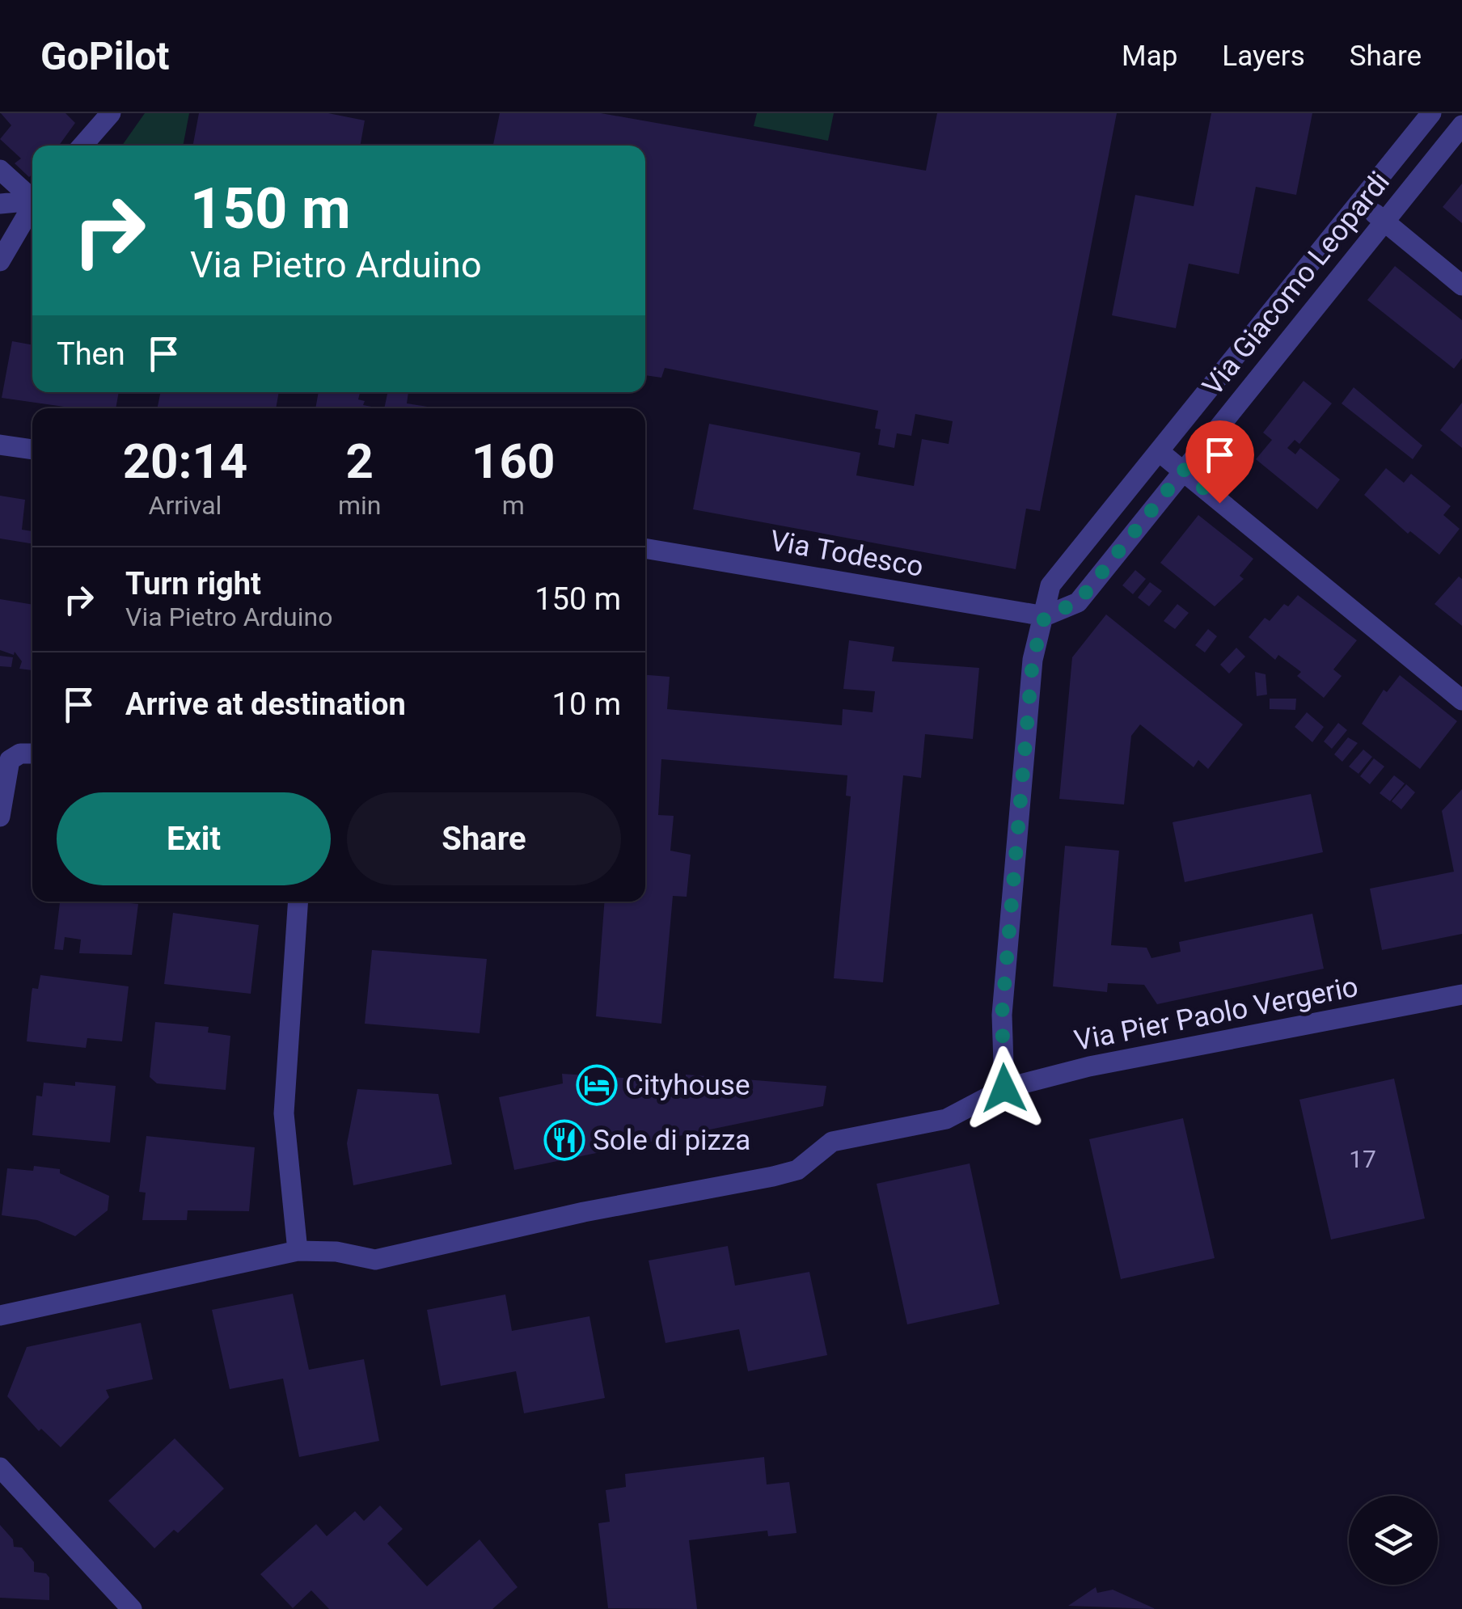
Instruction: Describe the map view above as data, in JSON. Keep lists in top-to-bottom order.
{
  "streets": {
    "street": ["Via Giacomo Leopardi", "Via Todesco", "Via Pier Paolo Vergerio"]
  },
  "crossings": [
    ["Via Giacomo Leopardi", "Via Todesco"],
    ["Via Giacomo Leopardi", "Via Pier Paolo Vergerio"]
  ],
  "places": {
    "hotel": ["Cityhouse"],
    "restaurant": ["Sole di pizza"]
  },
  "house_numbers": ["17"],
  "page": {
    "header": "GoPilot",
    "nav": ["Map", "Layers", "Share"],
    "turn": ["150 m", "Via Pietro Arduino"],
    "then": "Then",
    "eta": [
      "20:14",
      "Arrival",
      "2",
      "min",
      "160",
      "m"
    ],
    "list": [
      {
        "name": "Turn right",
        "note": "Via Pietro Arduino",
        "value": "150 m"
      },
      {
        "name": "Arrive at destination",
        "value": "10 m"
      }
    ],
    "buttons": ["Exit", "Share"]
  }
}
